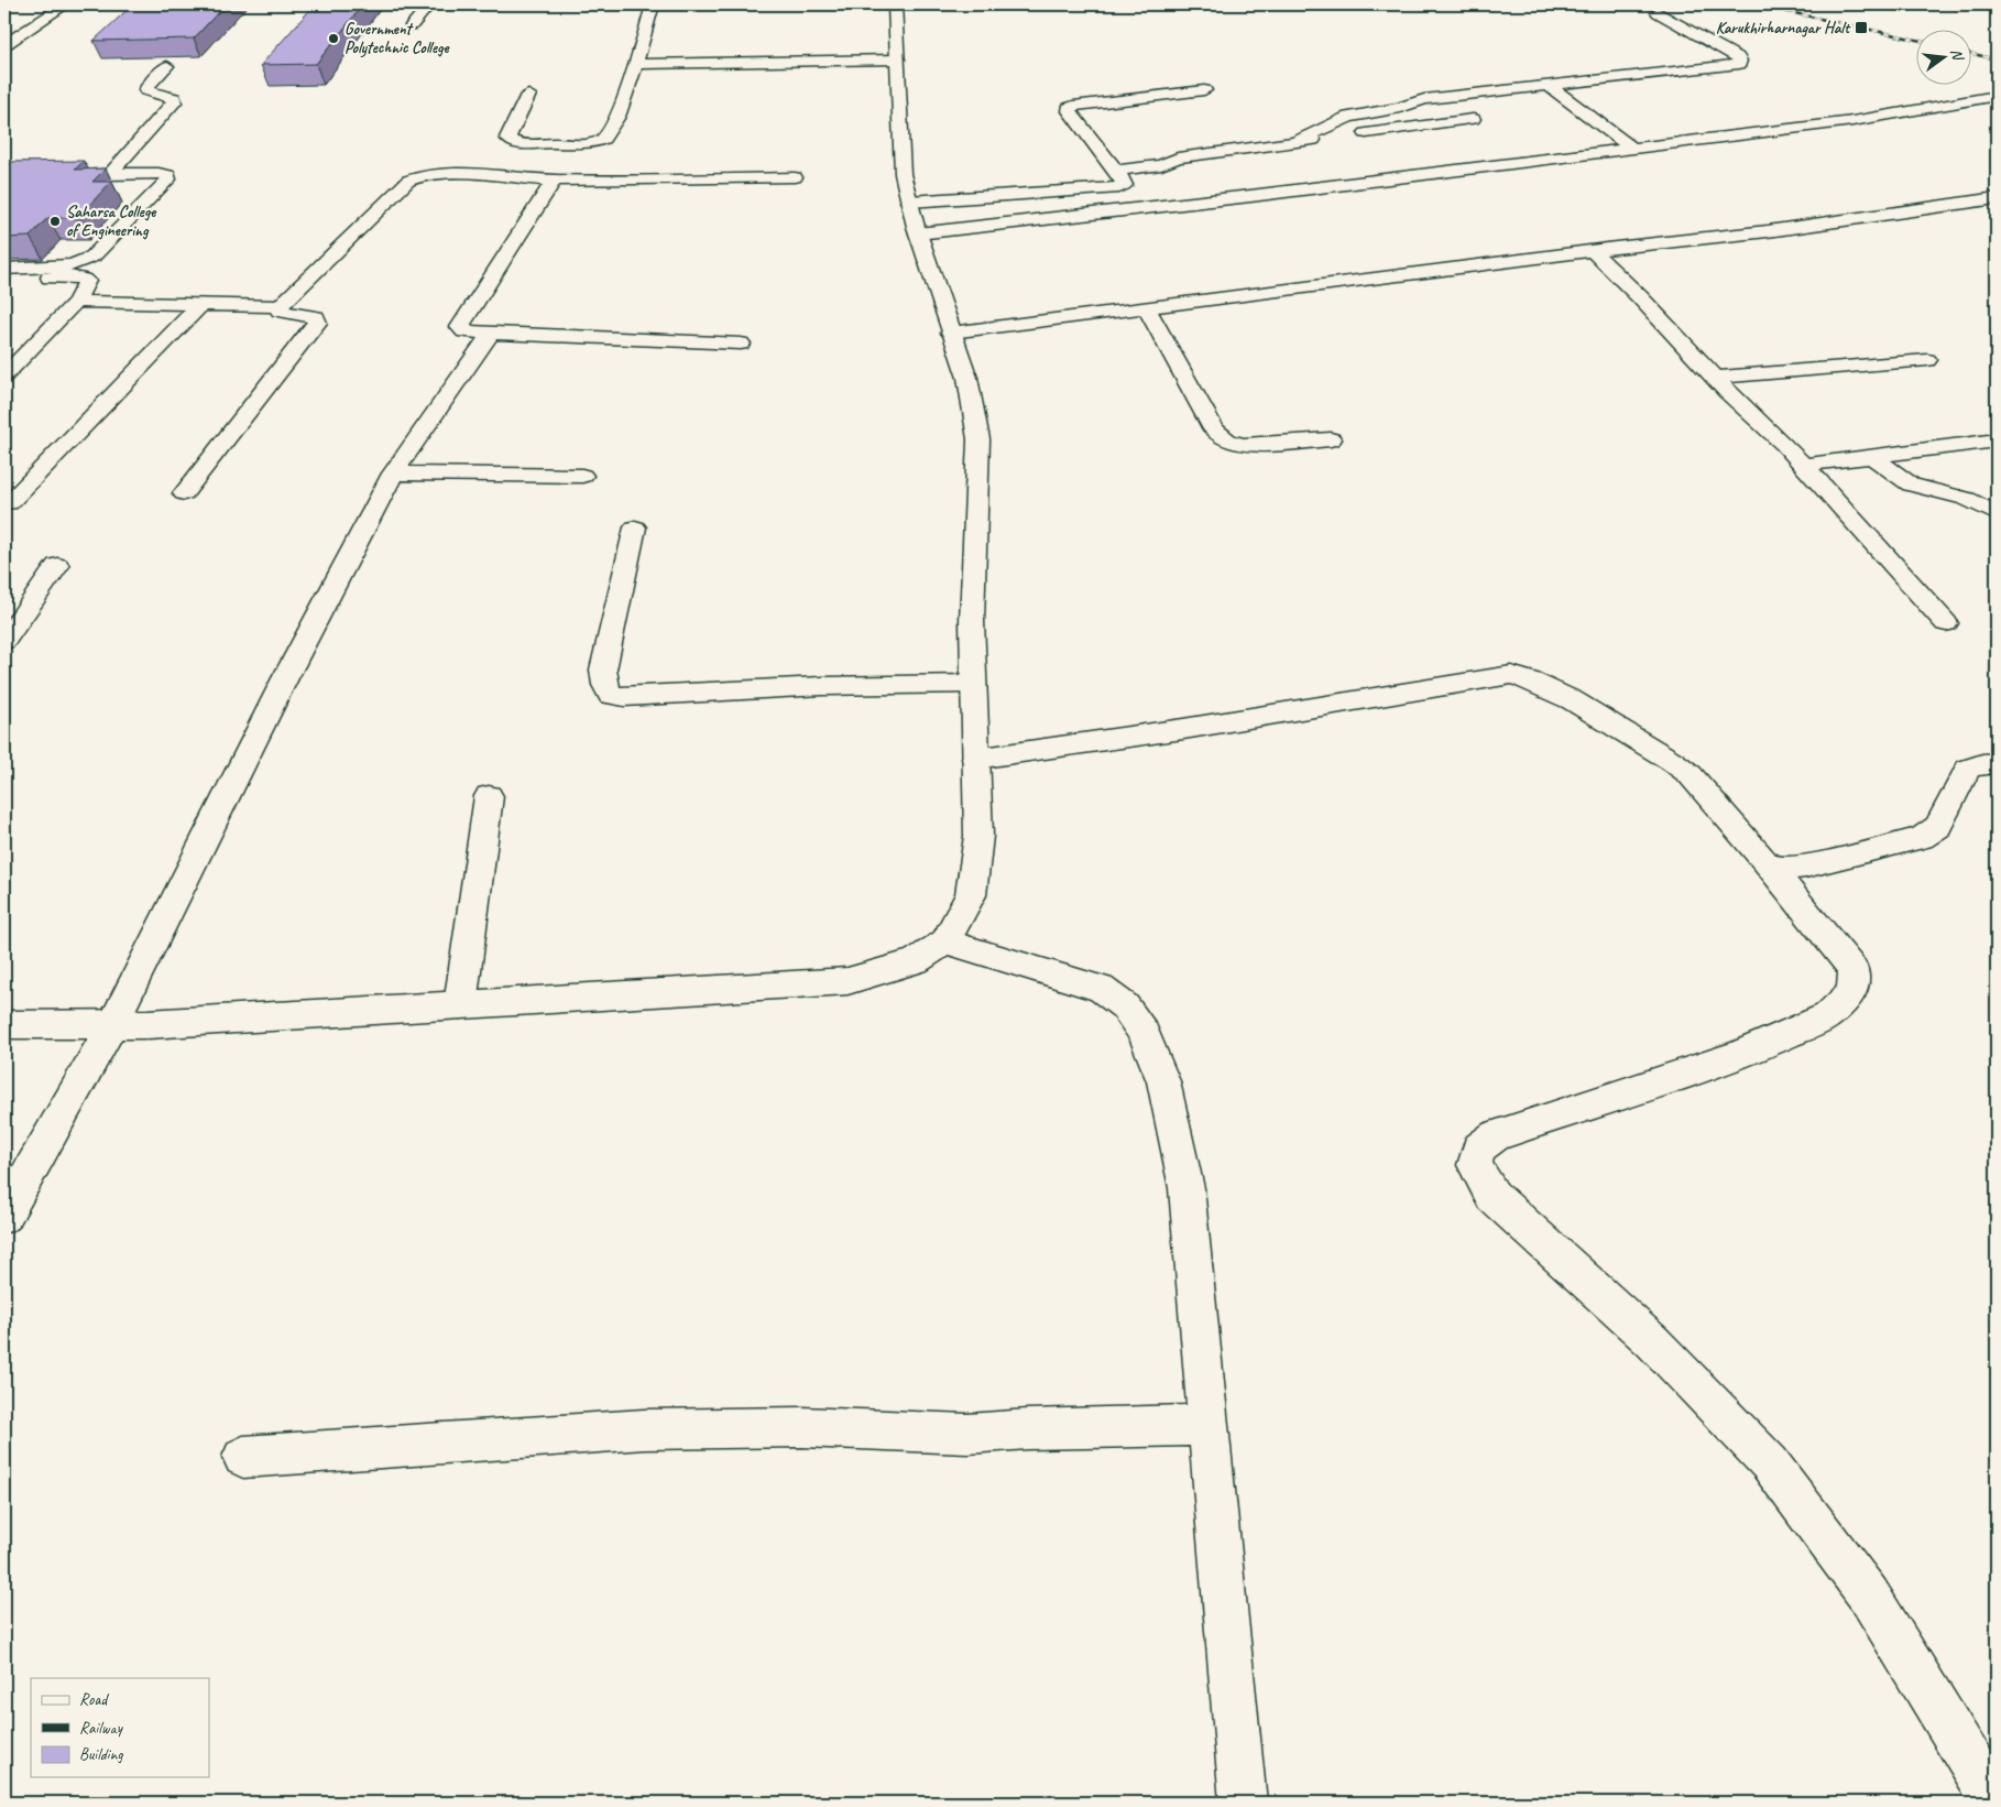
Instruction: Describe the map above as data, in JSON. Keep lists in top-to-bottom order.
{
  "places": {
    "transit": ["Karukhirharnagar Halt"],
    "other": ["Government Polytechnic College", "Saharsa College of Engineering"]
  },
  "legend": ["Road", "Railway", "Building"],
  "north": "right"
}
